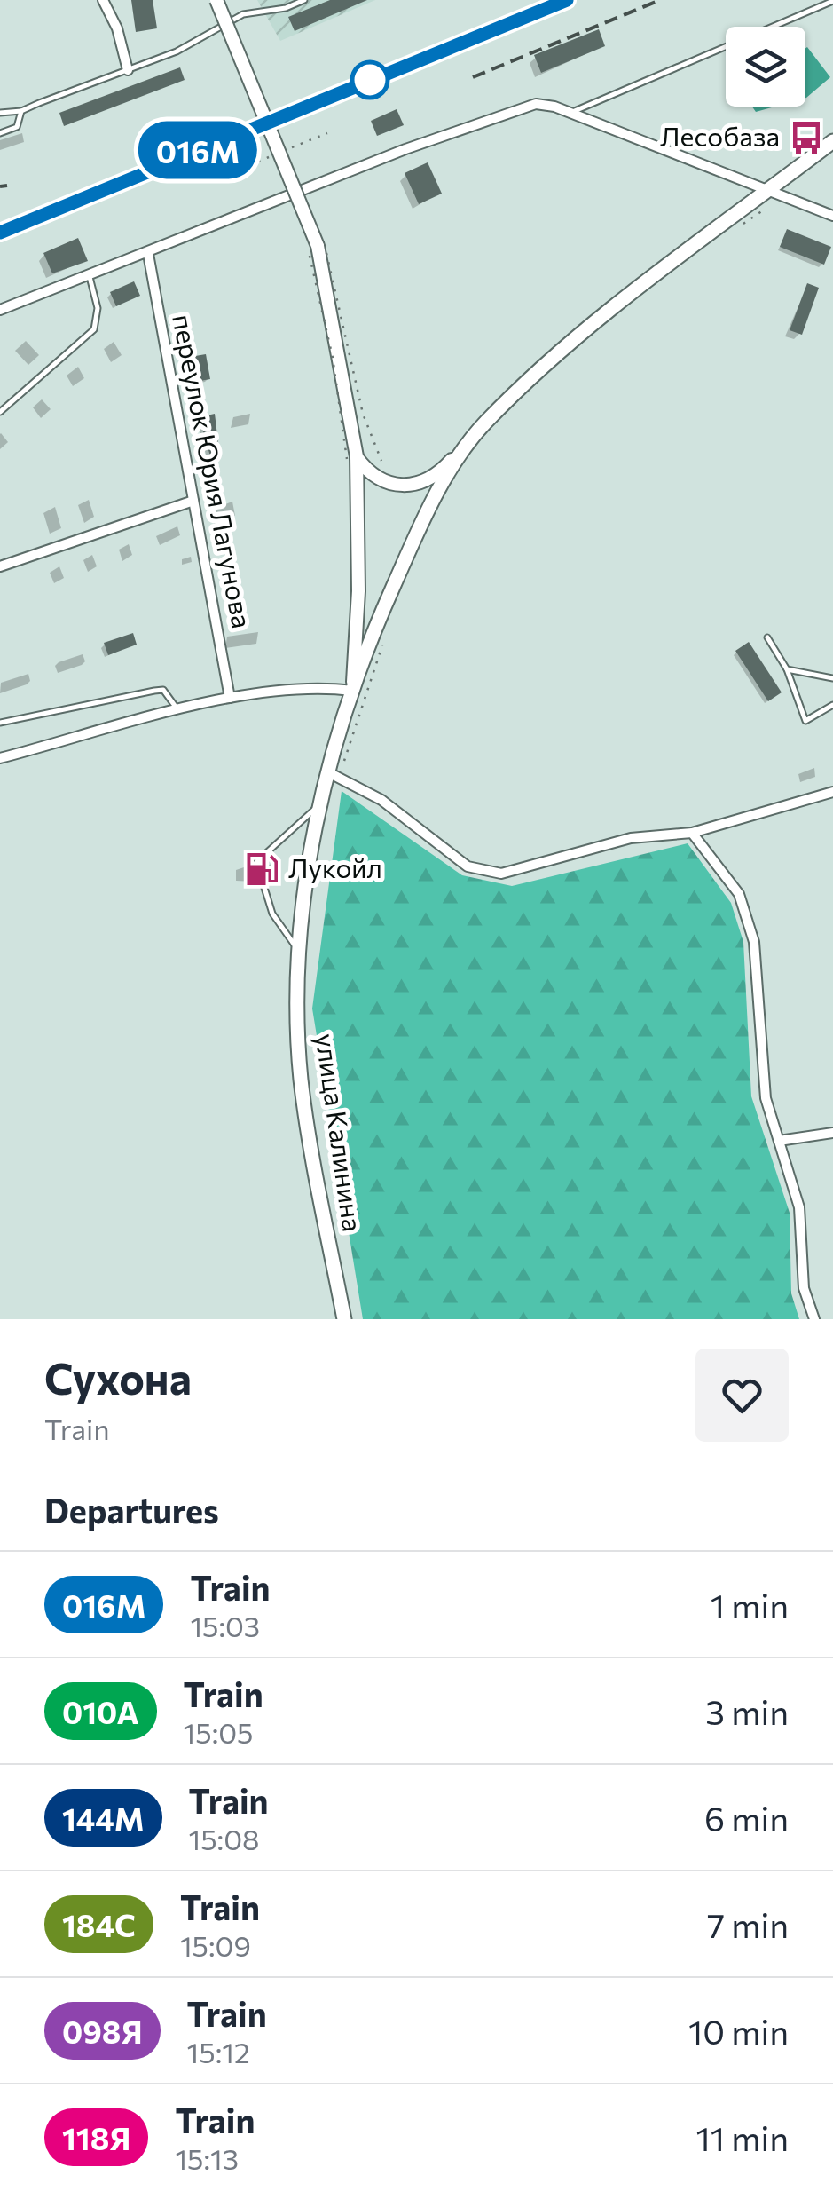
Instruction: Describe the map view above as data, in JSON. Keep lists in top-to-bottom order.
{
  "streets": {
    "main road": ["улица Калинина"],
    "street": ["переулок Юрия Лагунова"]
  },
  "places": {
    "bus stop": ["Лесобаза"],
    "fuel station": ["Лукойл"]
  },
  "page": {
    "on_map": "016М",
    "heading": [
      ["Сухона", "Train"],
      "Departures"
    ],
    "list": [
      {
        "mark": "016М",
        "name": "Train",
        "note": "15:03",
        "value": "1 min"
      },
      {
        "mark": "010А",
        "name": "Train",
        "note": "15:05",
        "value": "3 min"
      },
      {
        "mark": "144М",
        "name": "Train",
        "note": "15:08",
        "value": "6 min"
      },
      {
        "mark": "184С",
        "name": "Train",
        "note": "15:09",
        "value": "7 min"
      },
      {
        "mark": "098Я",
        "name": "Train",
        "note": "15:12",
        "value": "10 min"
      },
      {
        "mark": "118Я",
        "name": "Train",
        "note": "15:13",
        "value": "11 min"
      }
    ]
  }
}
